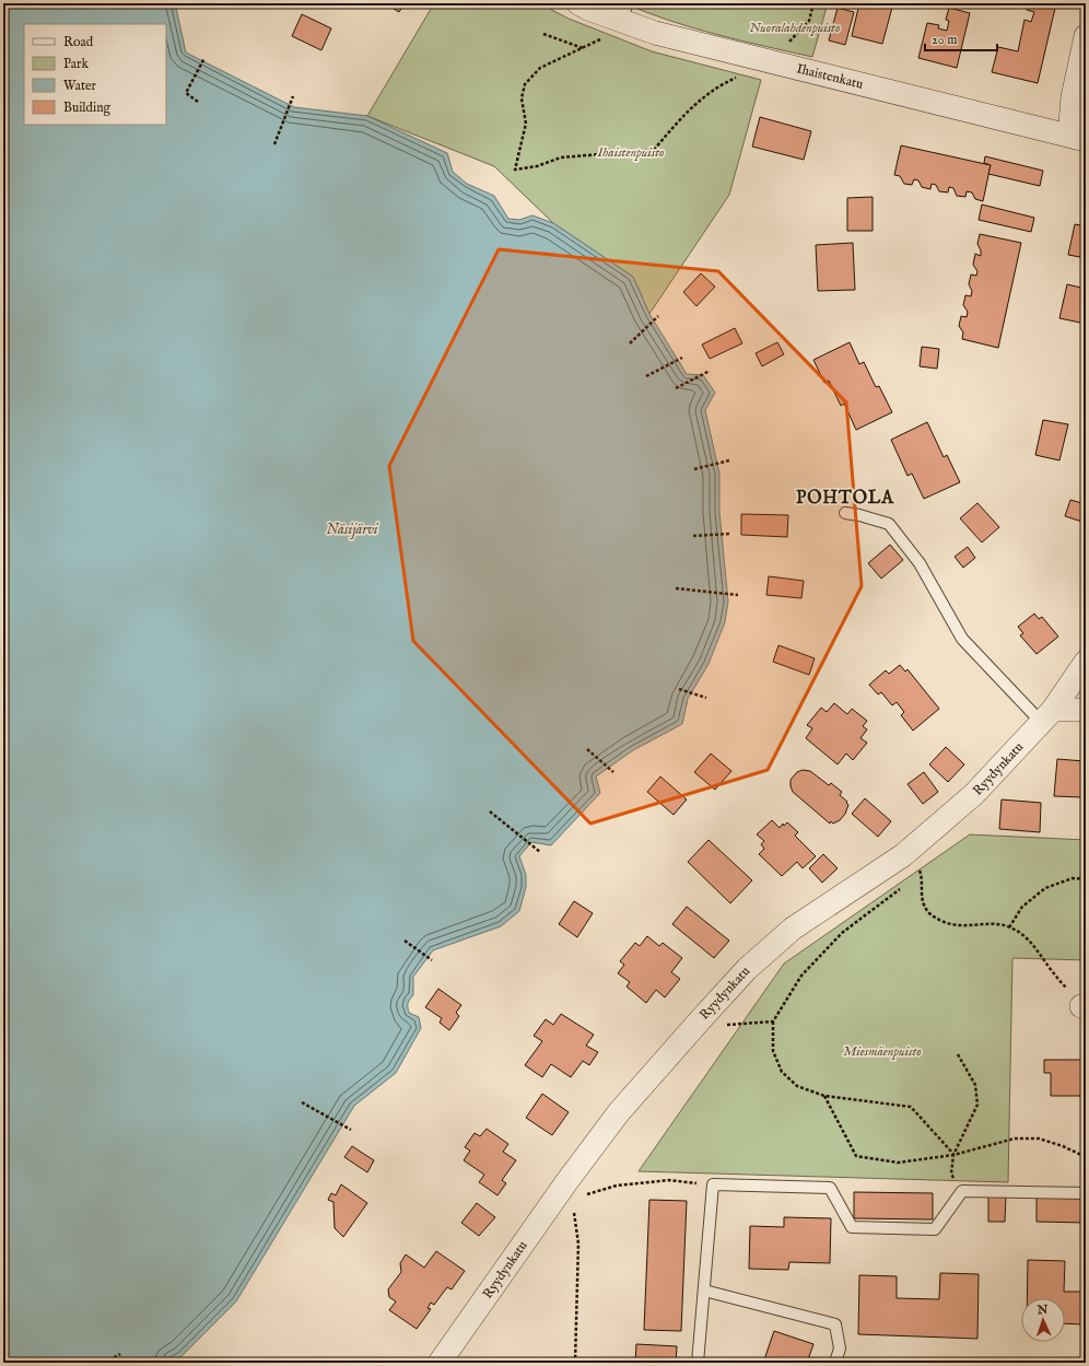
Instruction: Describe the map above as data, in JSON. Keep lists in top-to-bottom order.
{
  "streets": {
    "street": ["Ihaistenkatu", "Ryydynkatu"]
  },
  "districts": ["POHTOLA"],
  "water": ["Näsijärvi"],
  "parks": ["Nuoralahdenpuisto", "Ihaistenpuisto", "Miesmäenpuisto"],
  "legend": [
    "Road",
    "Park",
    "Water",
    "Building"
  ],
  "scale_bar": "20 m",
  "north": "top"
}
